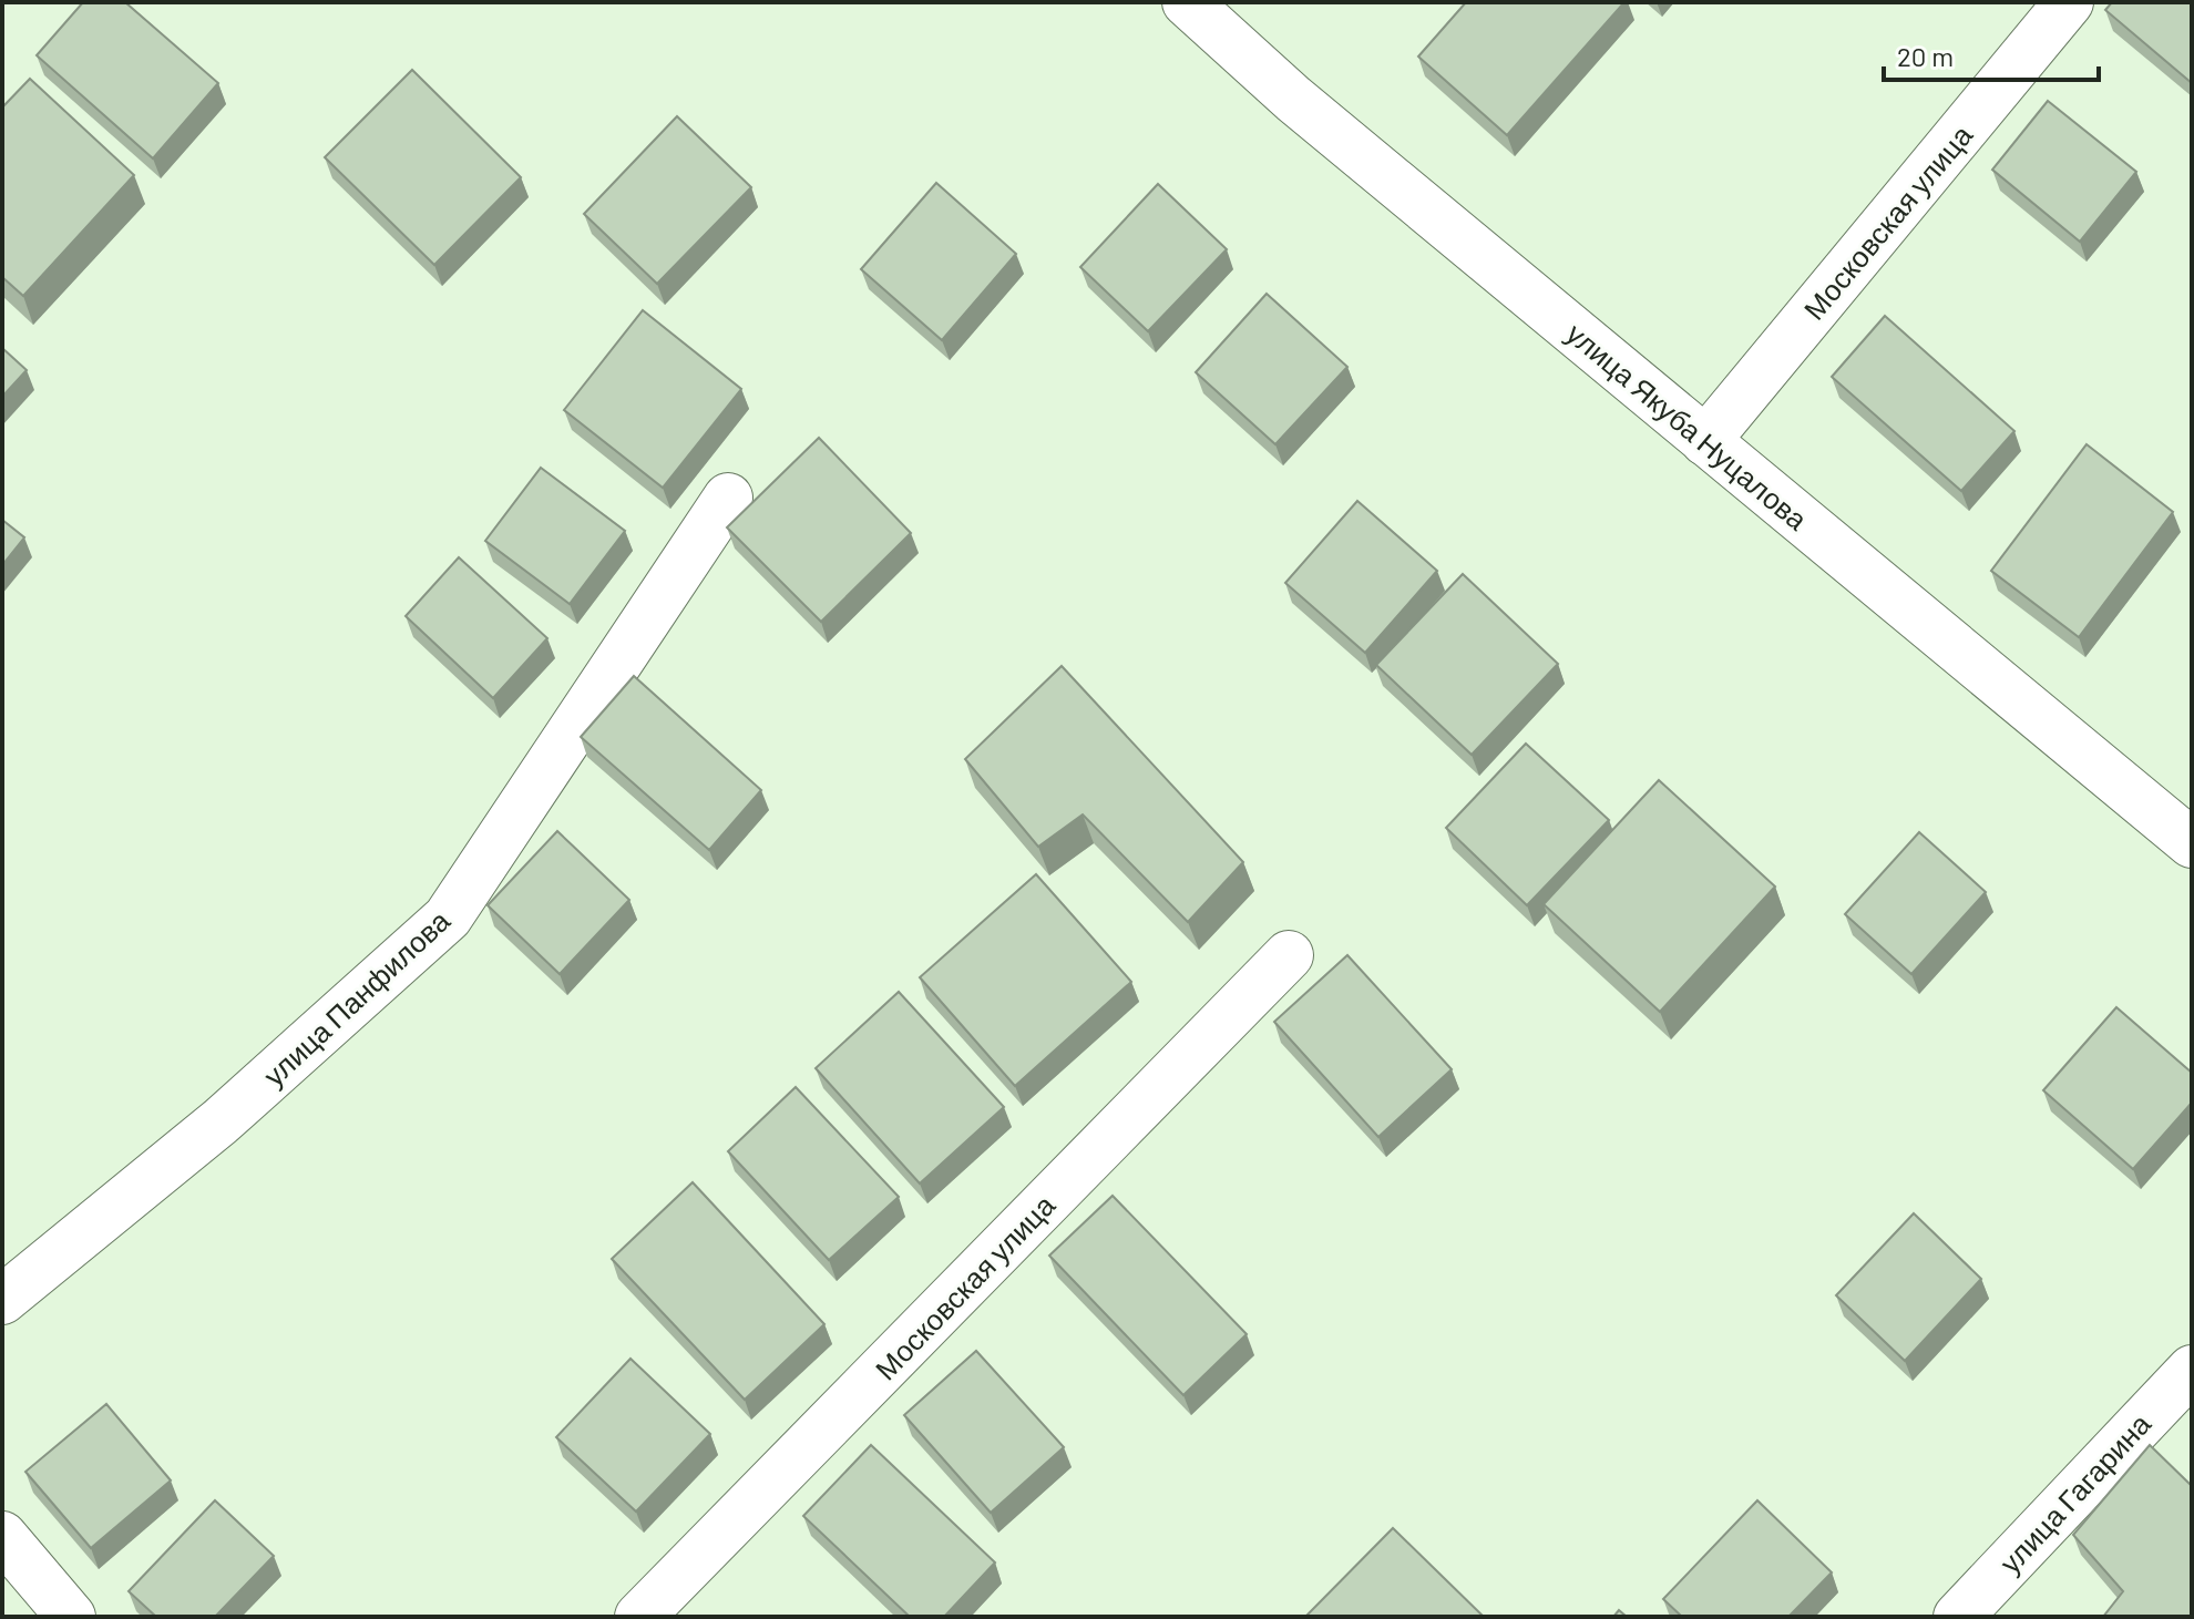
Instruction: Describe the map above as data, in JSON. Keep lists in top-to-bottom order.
{
  "streets": {
    "street": [
      "Московская улица",
      "улица Якуба Нуцалова",
      "улица Панфилова",
      "улица Гагарина"
    ]
  },
  "crossings": [
    ["Московская улица", "улица Якуба Нуцалова"]
  ],
  "scale_bar": "20 m"
}
